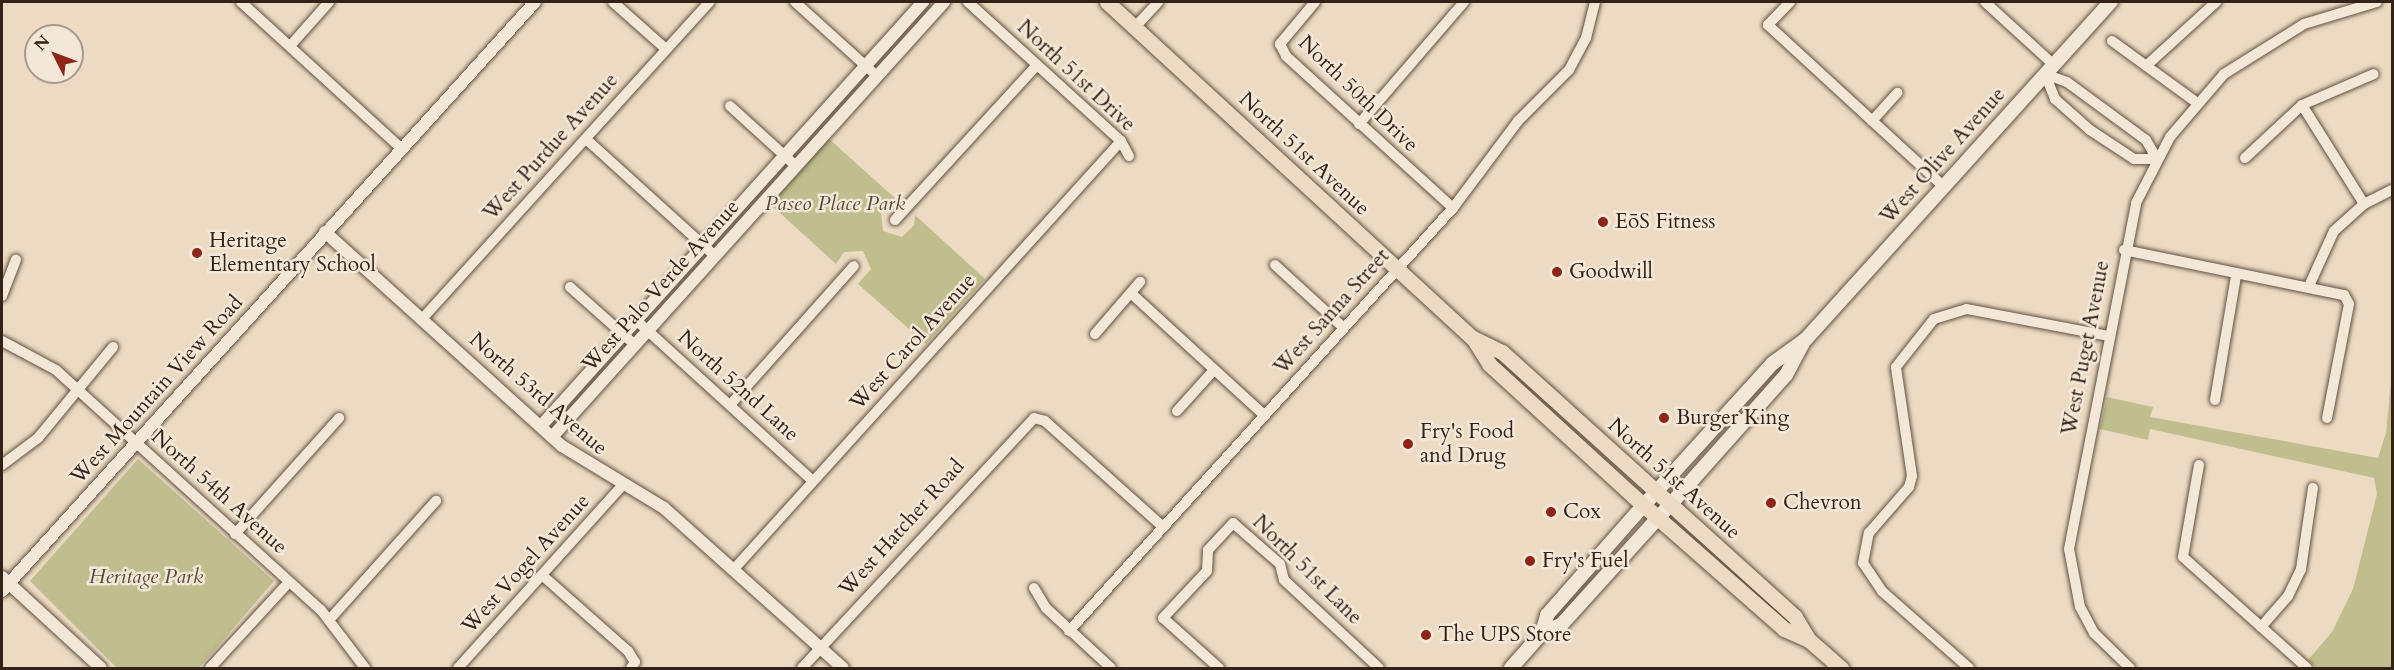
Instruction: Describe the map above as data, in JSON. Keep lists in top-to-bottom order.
{
  "streets": {
    "main road": ["North 51st Avenue", "West Olive Avenue"],
    "street": [
      "North 51st Drive",
      "North 50th Drive",
      "West Purdue Avenue",
      "West Palo Verde Avenue",
      "West Sanna Street",
      "West Carol Avenue",
      "West Puget Avenue",
      "North 52nd Lane",
      "West Mountain View Road",
      "North 53rd Avenue",
      "North 54th Avenue",
      "West Hatcher Road",
      "West Vogel Avenue",
      "North 51st Lane"
    ]
  },
  "crossings": [
    ["North 51st Drive", "West Carol Avenue"],
    ["North 50th Drive", "West Sanna Street"],
    ["West Purdue Avenue", "North 53rd Avenue"],
    ["North 51st Avenue", "West Olive Avenue"],
    ["North 51st Avenue", "West Sanna Street"],
    ["West Palo Verde Avenue", "North 52nd Lane"],
    ["West Palo Verde Avenue", "North 53rd Avenue"],
    ["West Sanna Street", "West Hatcher Road"],
    ["West Carol Avenue", "North 52nd Lane"],
    ["West Carol Avenue", "North 53rd Avenue"],
    ["West Mountain View Road", "North 53rd Avenue"],
    ["West Mountain View Road", "North 54th Avenue"],
    ["North 53rd Avenue", "West Hatcher Road"],
    ["North 53rd Avenue", "West Vogel Avenue"]
  ],
  "parks": ["Paseo Place Park", "Heritage Park"],
  "places": [
    "EōS Fitness",
    "Heritage Elementary School",
    "Goodwill",
    "Burger King",
    "Fry's Food and Drug",
    "Chevron",
    "Cox",
    "Fry's Fuel",
    "The UPS Store"
  ],
  "north": "top left"
}
